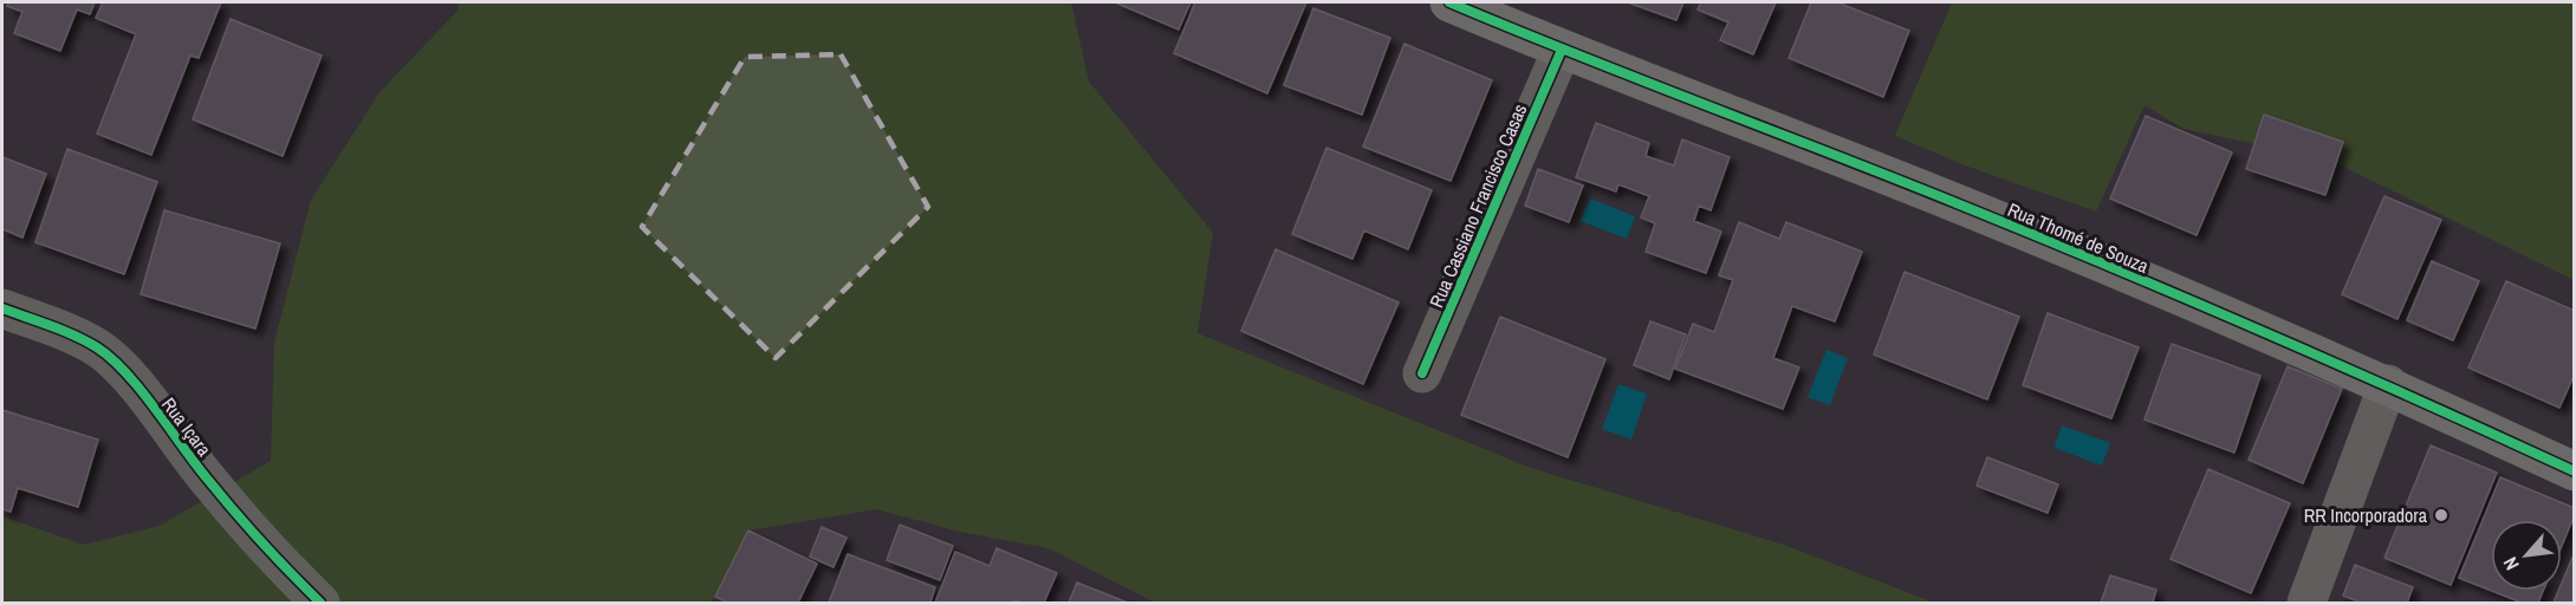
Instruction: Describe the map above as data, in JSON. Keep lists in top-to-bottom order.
{
  "streets": {
    "street": ["Rua Cassiano Francisco Casas", "Rua Thomé de Souza", "Rua Içara"]
  },
  "crossings": [
    ["Rua Cassiano Francisco Casas", "Rua Thomé de Souza"]
  ],
  "places": ["RR Incorporadora"],
  "north": "bottom left"
}
